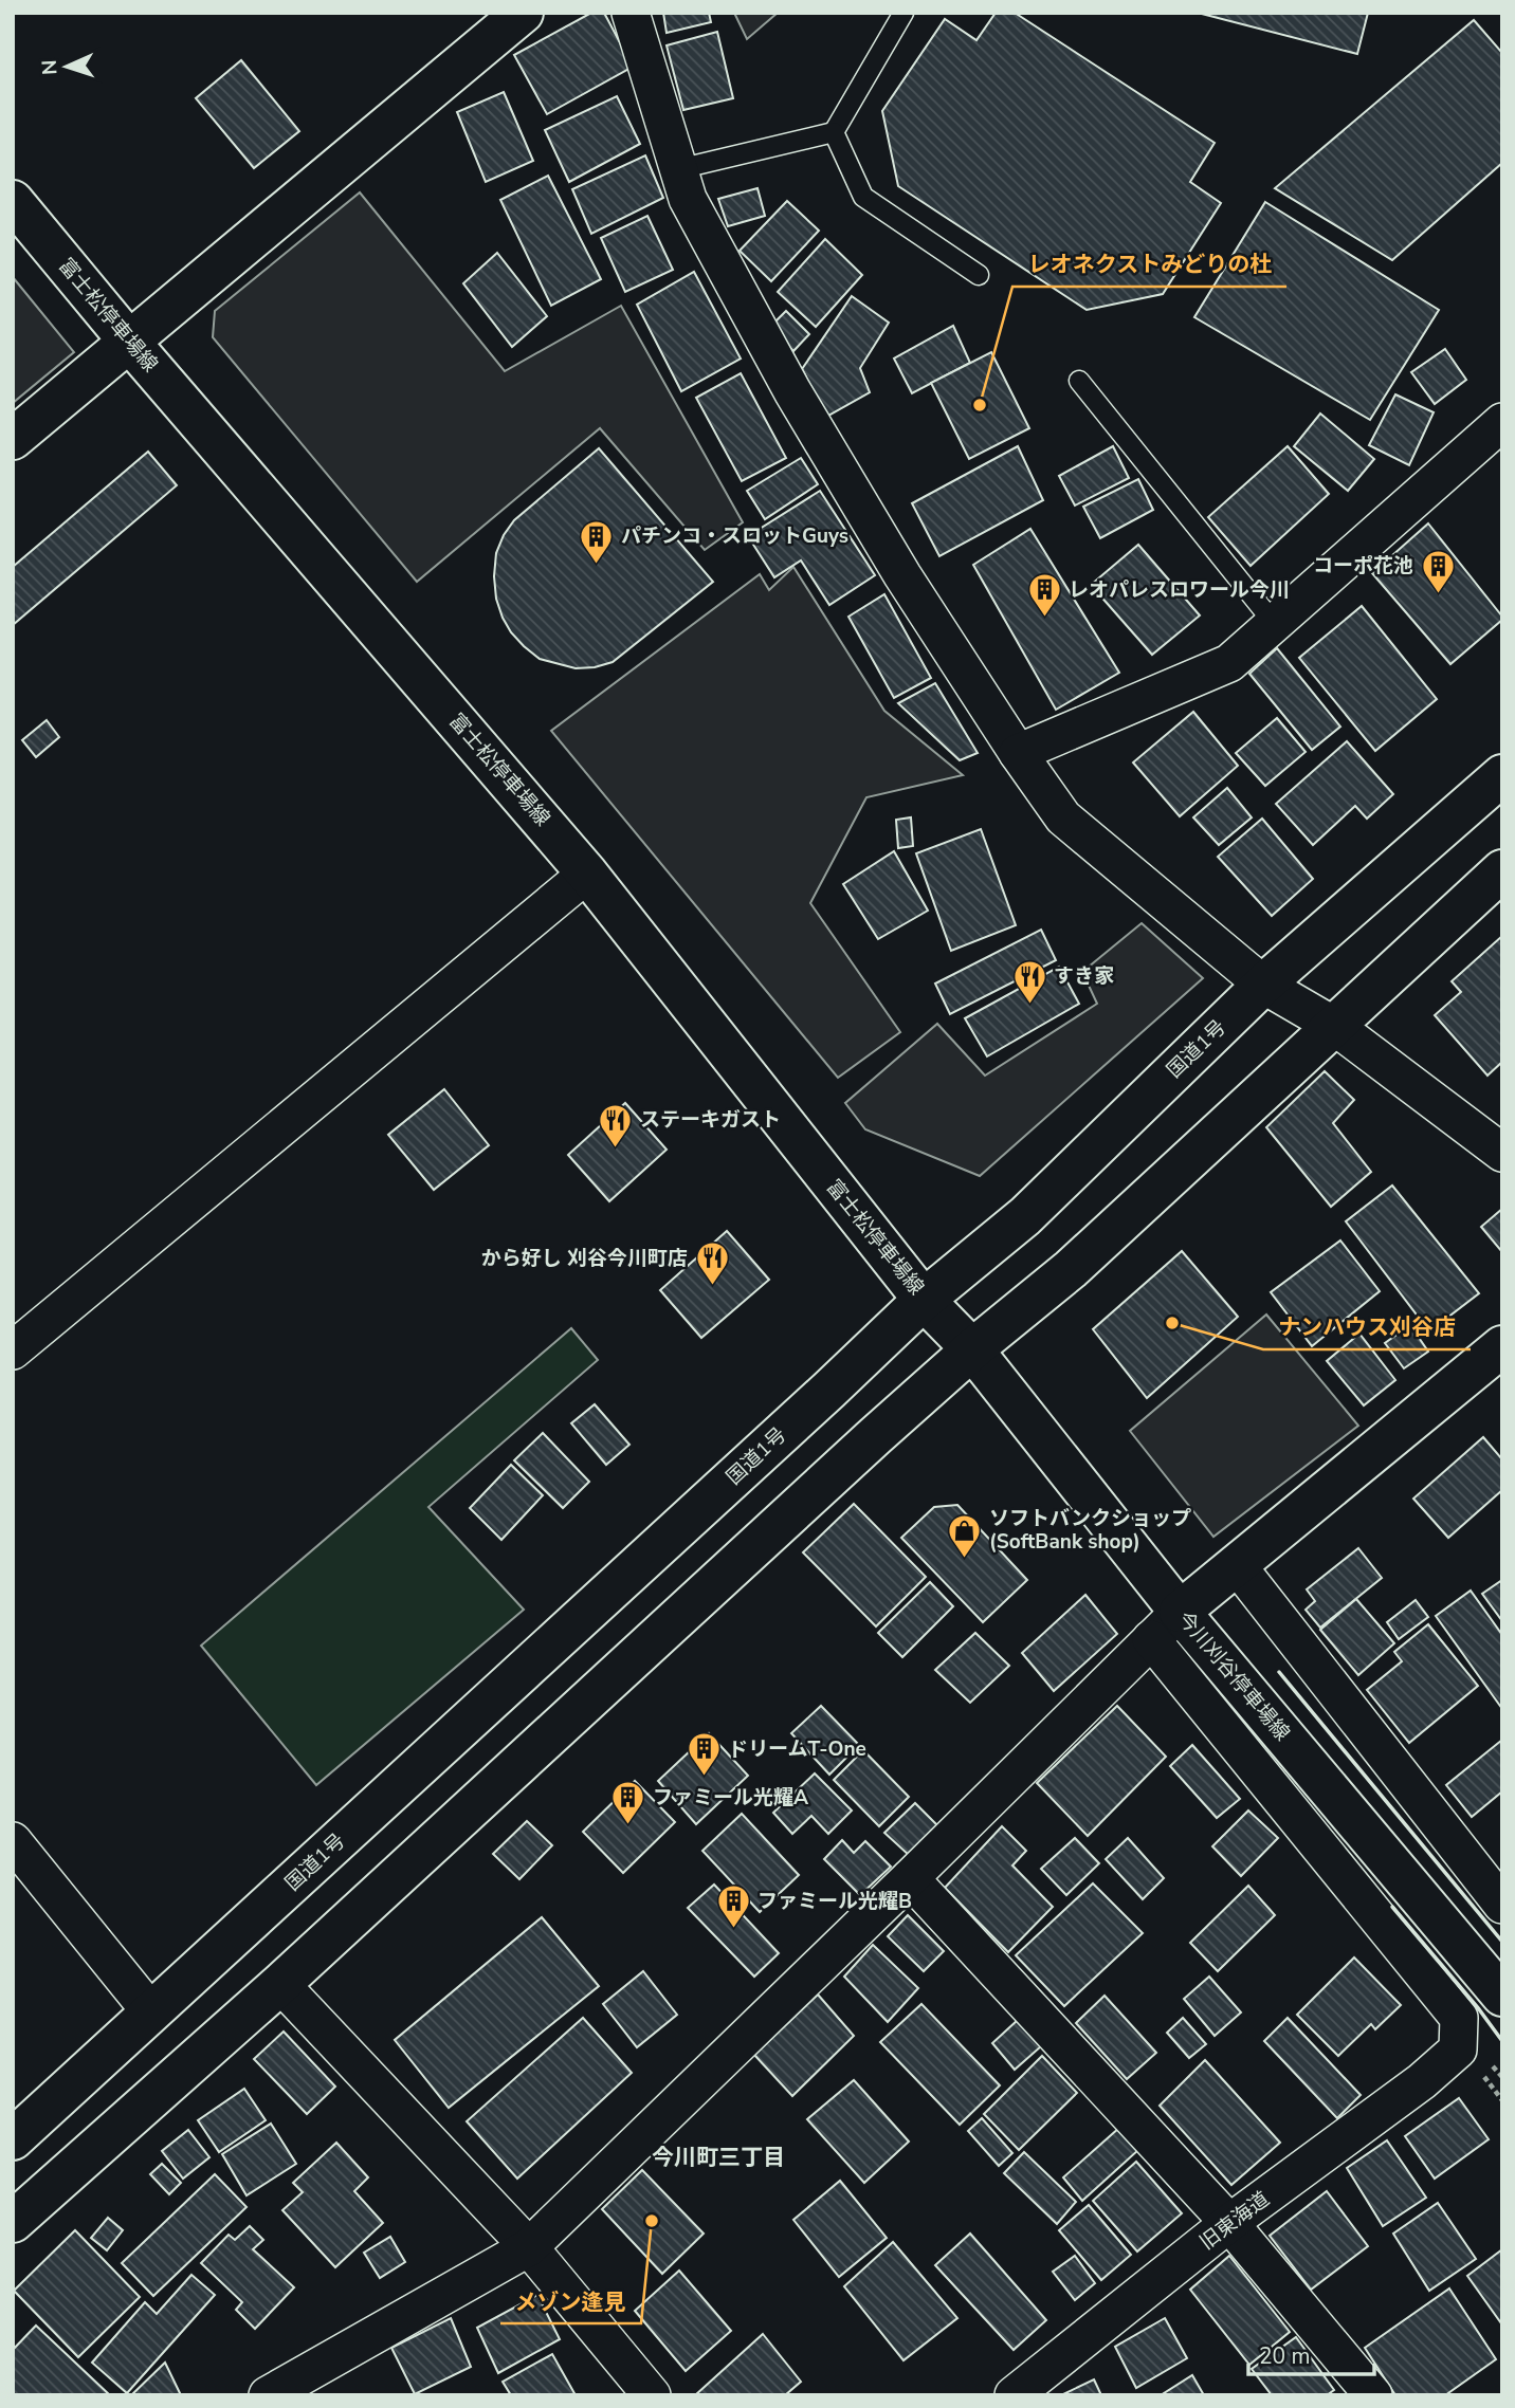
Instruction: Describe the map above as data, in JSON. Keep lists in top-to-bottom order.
{
  "streets": {
    "main road": ["富士松停車場線", "国道1号", "今川刈谷停車場線"],
    "street": ["旧東海道"]
  },
  "crossings": [
    ["富士松停車場線", "国道1号"],
    ["富士松停車場線", "今川刈谷停車場線"]
  ],
  "districts": ["今川町三丁目"],
  "places": {
    "other": ["レオネクストみどりの杜", "ナンハウス刈谷店", "メゾン逢見"],
    "building": [
      "パチンコ・スロットGuys",
      "コーポ花池",
      "レオパレスロワール今川",
      "ドリームT-One",
      "ファミール光耀A",
      "ファミール光耀B"
    ],
    "restaurant": ["すき家", "ステーキガスト", "から好し 刈谷今川町店"],
    "shop": ["ソフトバンクショップ (SoftBank shop)"]
  },
  "scale_bar": "20 m",
  "north": "left"
}
